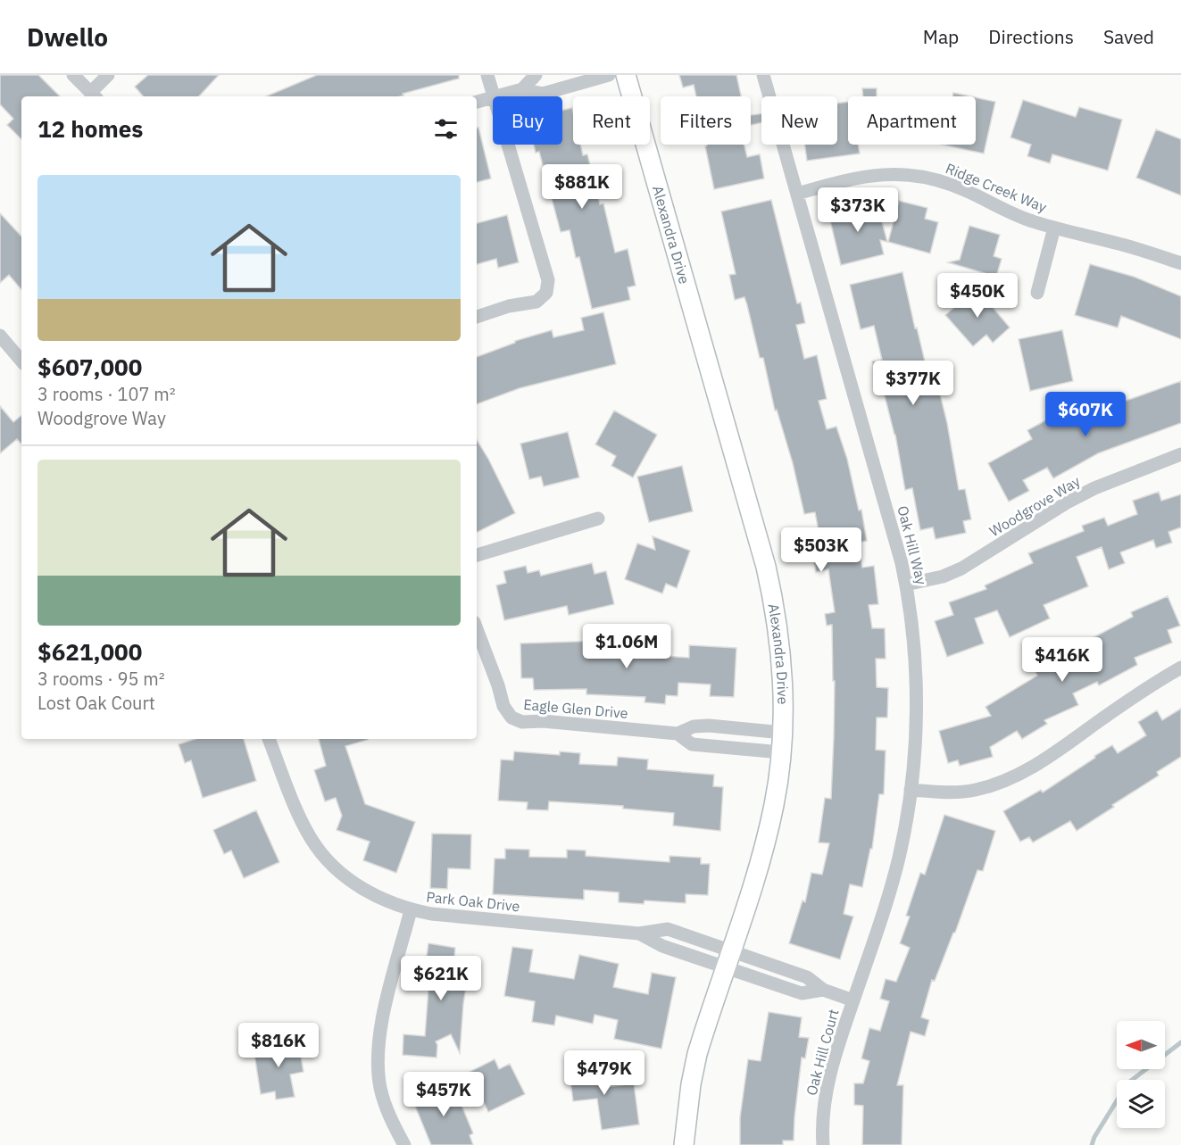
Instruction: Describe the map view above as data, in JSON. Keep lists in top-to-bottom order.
{
  "streets": {
    "street": [
      "Ridge Creek Way",
      "Alexandra Drive",
      "Woodgrove Way",
      "Oak Hill Way",
      "Eagle Glen Drive",
      "Park Oak Drive",
      "Oak Hill Court"
    ]
  },
  "crossings": [
    ["Ridge Creek Way", "Oak Hill Way"],
    ["Alexandra Drive", "Eagle Glen Drive"],
    ["Alexandra Drive", "Park Oak Drive"],
    ["Woodgrove Way", "Oak Hill Way"],
    ["Oak Hill Way", "Oak Hill Court"]
  ],
  "north": "left",
  "page": {
    "header": "Dwello",
    "nav": ["Map", "Directions", "Saved"],
    "chip": [
      "Buy",
      "Rent",
      "Filters",
      "New",
      "Apartment"
    ],
    "heading": "12 homes",
    "list": [
      {
        "name": "$607,000",
        "note": "3 rooms · 107 m² · Woodgrove Way"
      },
      {
        "name": "$621,000",
        "note": "3 rooms · 95 m² · Lost Oak Court"
      }
    ],
    "price": [
      "$881K",
      "$373K",
      "$450K",
      "$377K",
      "$607K",
      "$503K",
      "$1.06M",
      "$416K",
      "$621K",
      "$816K",
      "$479K",
      "$457K"
    ]
  }
}
